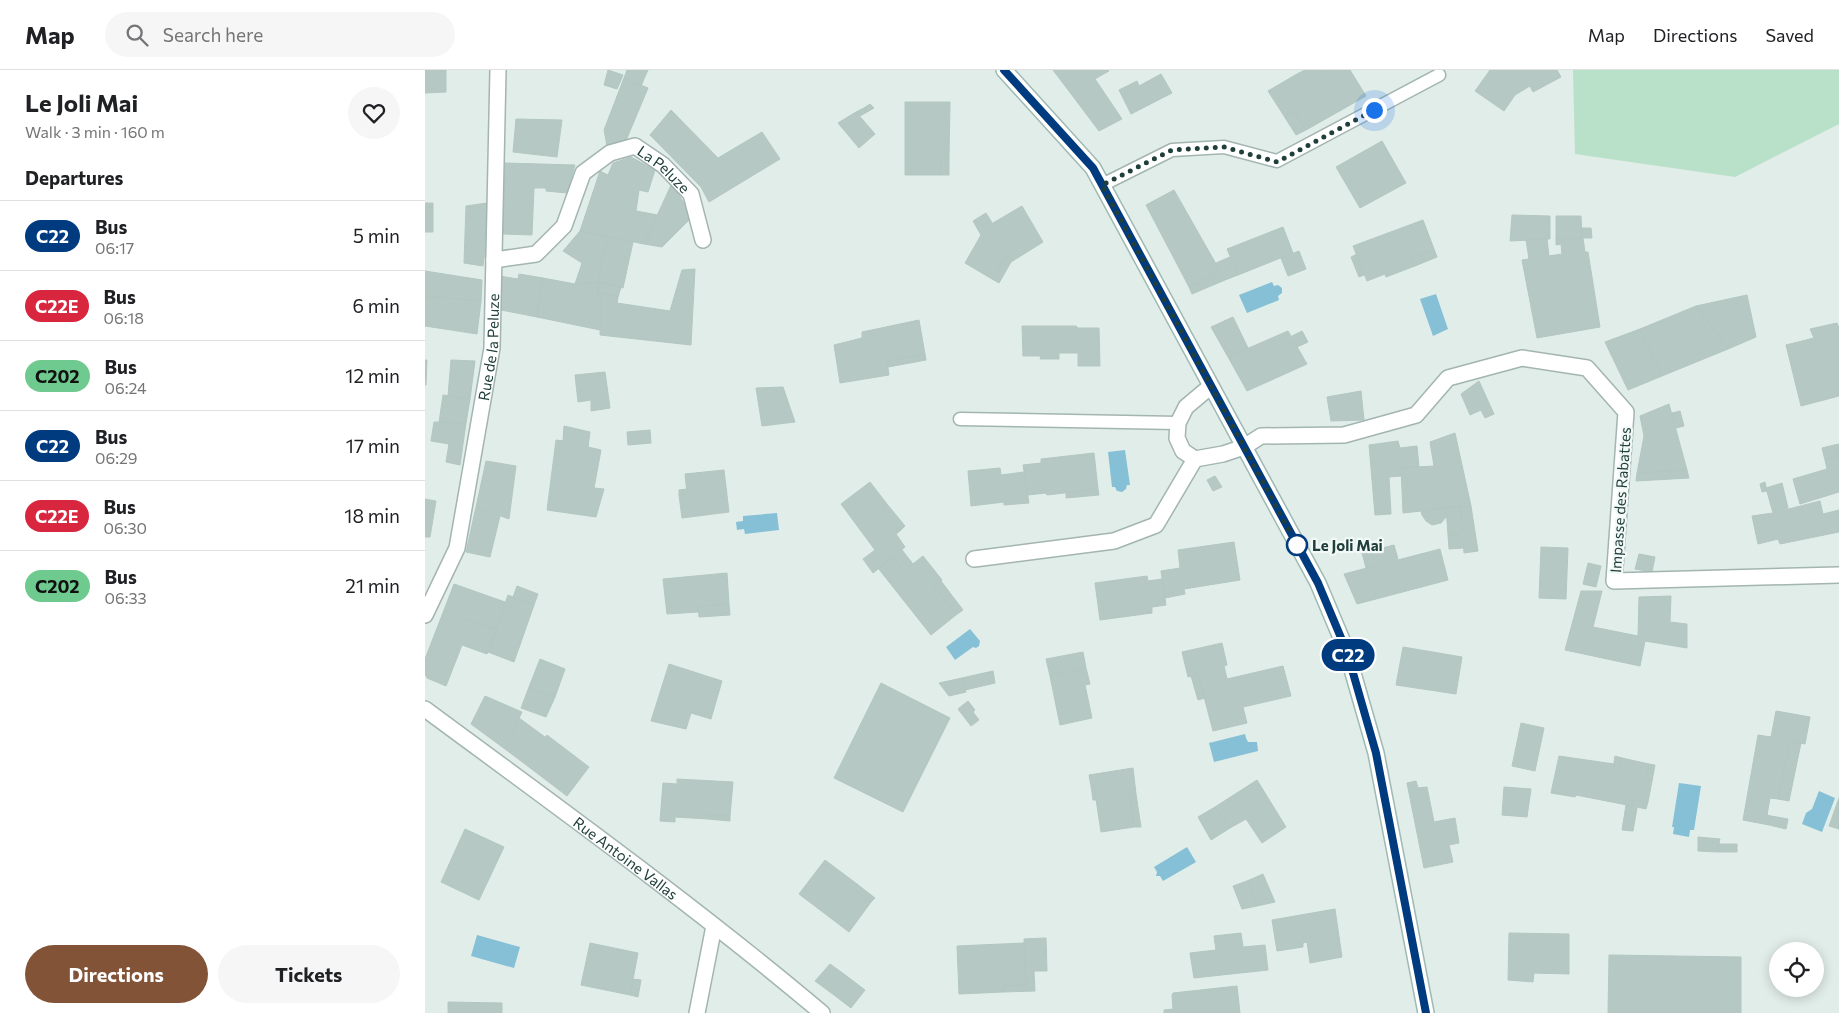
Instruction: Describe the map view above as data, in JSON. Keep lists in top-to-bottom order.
{
  "streets": {
    "street": [
      "La Peluze",
      "Rue de la Peluze",
      "Impasse des Rabattes",
      "Rue Antoine Vallas"
    ]
  },
  "crossings": [
    ["La Peluze", "Rue de la Peluze"]
  ],
  "places": ["Le Joli Mai"],
  "lines": ["bus line C22"],
  "page": {
    "header": "Map",
    "search": "Search here",
    "nav": ["Map", "Directions", "Saved"],
    "heading": [
      ["Le Joli Mai", "Walk · 3 min · 160 m"],
      "Departures"
    ],
    "on_map": "C22",
    "list": [
      {
        "mark": "C22",
        "name": "Bus",
        "note": "06:17",
        "value": "5 min"
      },
      {
        "mark": "C22E",
        "name": "Bus",
        "note": "06:18",
        "value": "6 min"
      },
      {
        "mark": "C202",
        "name": "Bus",
        "note": "06:24",
        "value": "12 min"
      },
      {
        "mark": "C22",
        "name": "Bus",
        "note": "06:29",
        "value": "17 min"
      },
      {
        "mark": "C22E",
        "name": "Bus",
        "note": "06:30",
        "value": "18 min"
      },
      {
        "mark": "C202",
        "name": "Bus",
        "note": "06:33",
        "value": "21 min"
      }
    ],
    "buttons": ["Directions", "Tickets"]
  }
}
